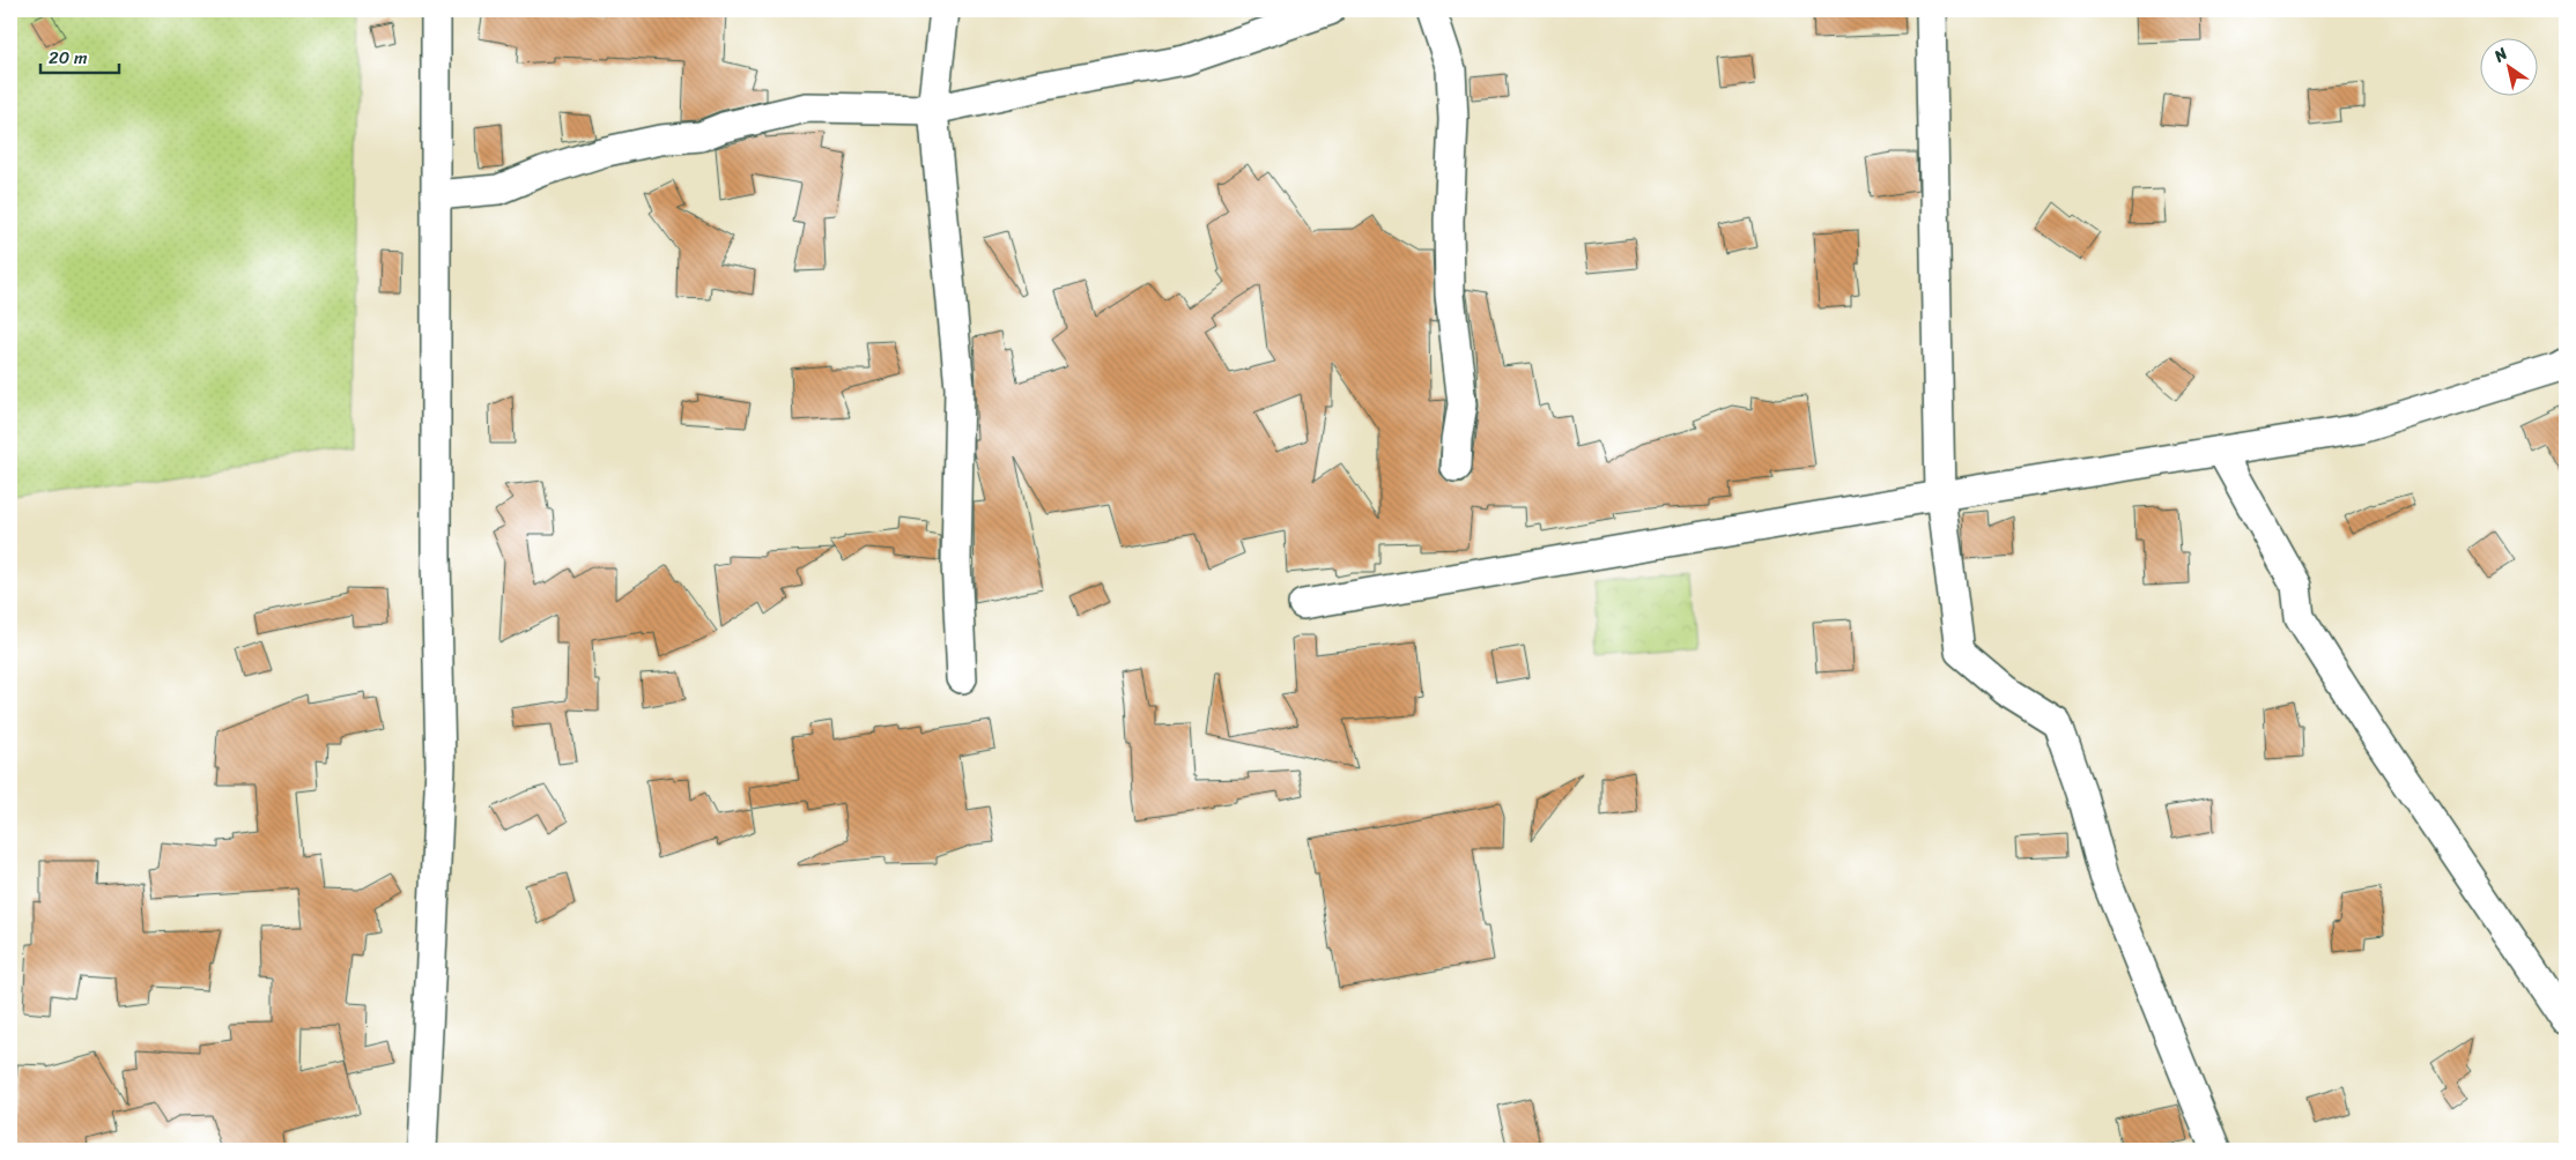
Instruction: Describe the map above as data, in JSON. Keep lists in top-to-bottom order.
{
  "scale_bar": "20 m",
  "north": "top left"
}
